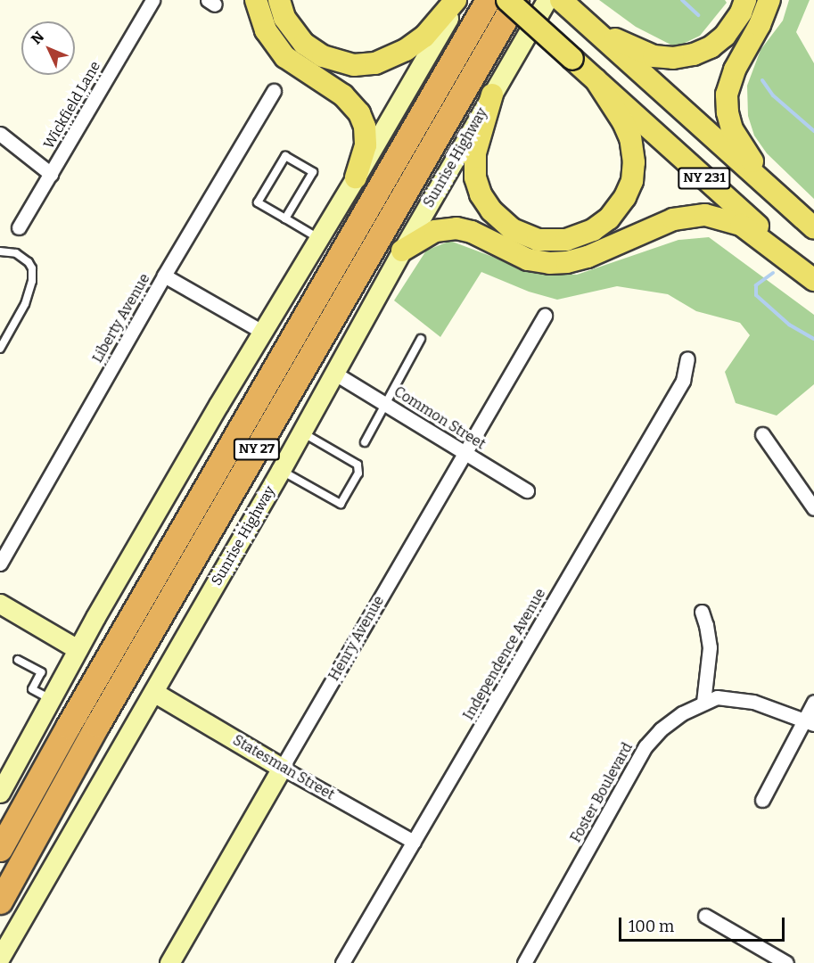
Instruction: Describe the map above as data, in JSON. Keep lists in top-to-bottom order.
{
  "streets": {
    "highway": ["Sunrise Highway", "NY 27"],
    "main road": ["NY 231", "Henry Avenue", "Statesman Street"],
    "street": [
      "Wickfield Lane",
      "Liberty Avenue",
      "Common Street",
      "Independence Avenue",
      "Foster Boulevard"
    ]
  },
  "crossings": [
    ["Sunrise Highway", "Common Street"],
    ["Sunrise Highway", "Statesman Street"],
    ["Common Street", "Henry Avenue"],
    ["Henry Avenue", "Statesman Street"],
    ["Independence Avenue", "Statesman Street"]
  ],
  "scale_bar": "100 m",
  "north": "top left"
}
